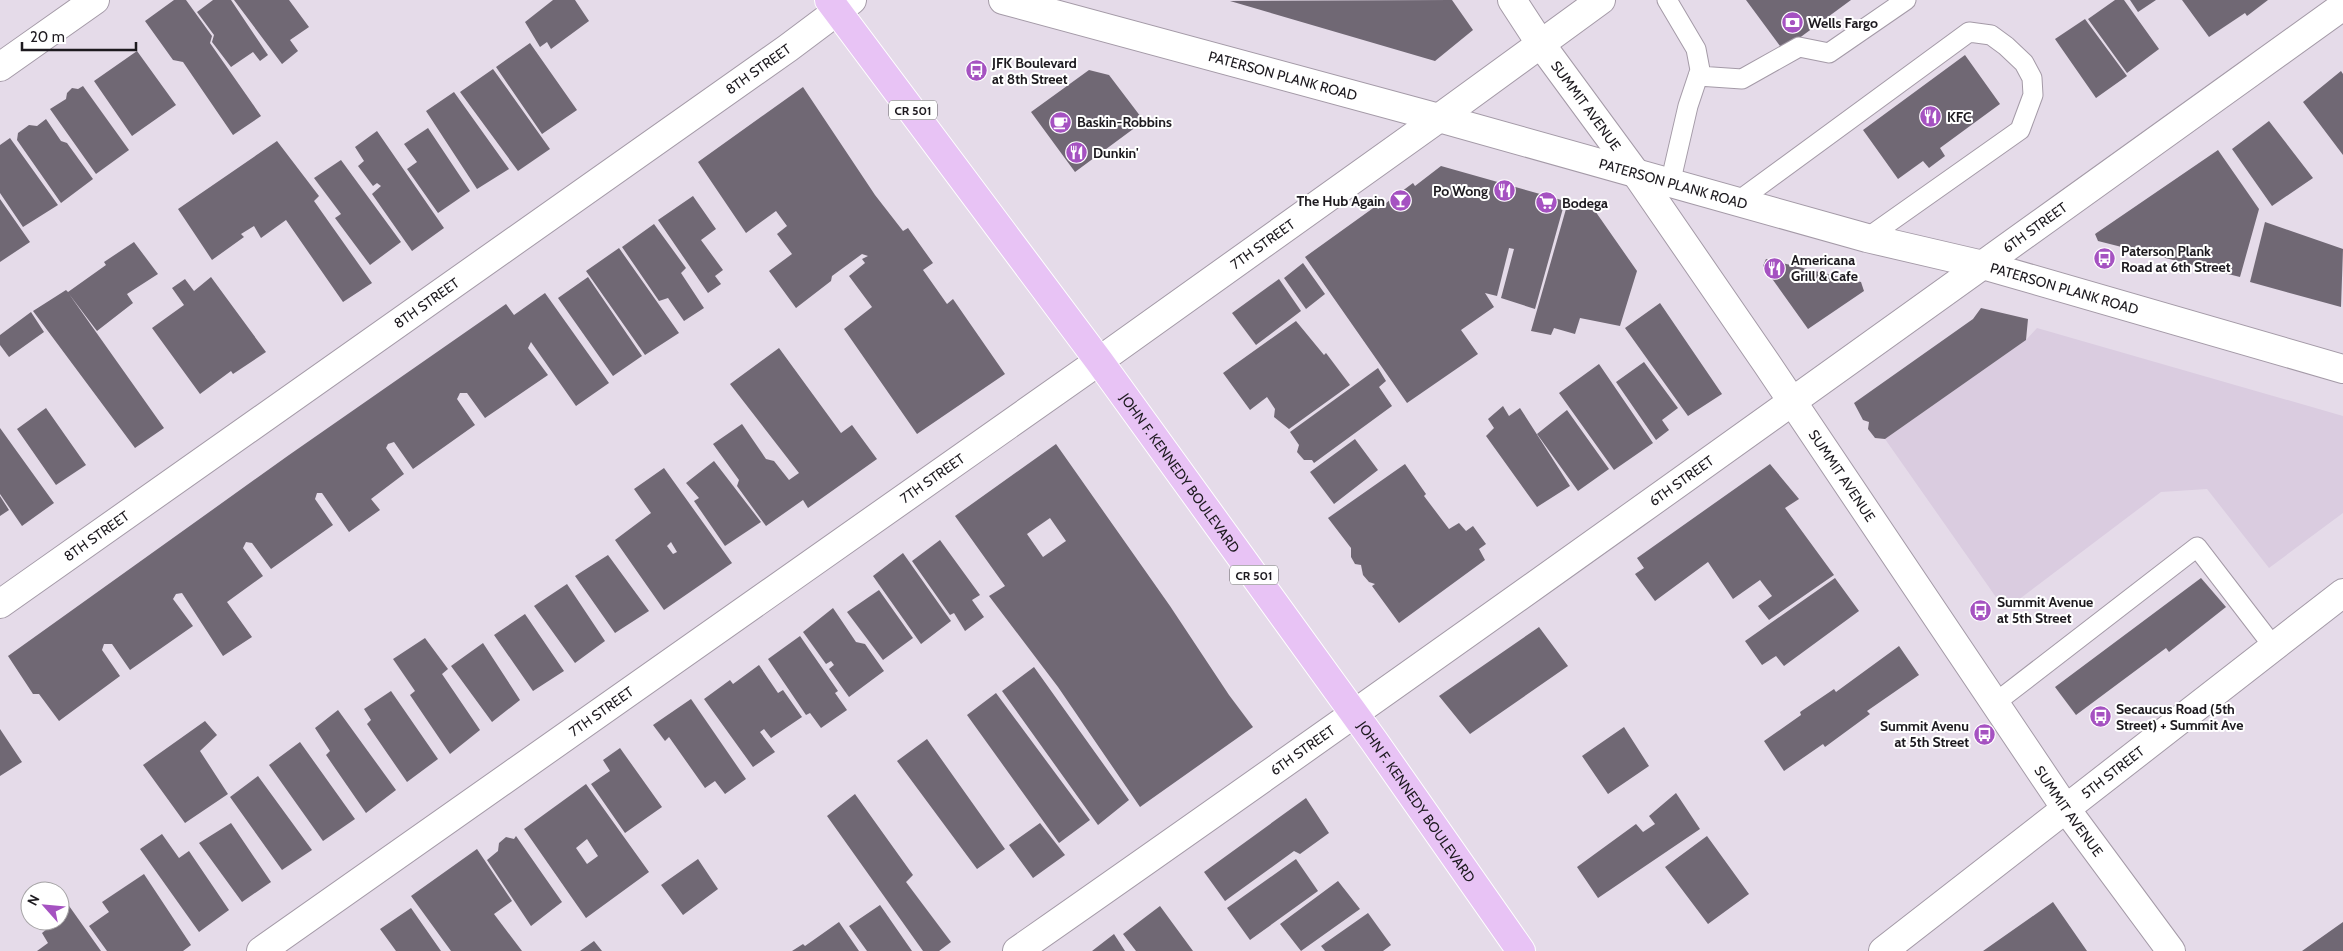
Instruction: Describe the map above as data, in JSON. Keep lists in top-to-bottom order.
{
  "streets": {
    "main road": ["CR 501", "JOHN F. KENNEDY BOULEVARD"],
    "street": [
      "8TH STREET",
      "PATERSON PLANK ROAD",
      "SUMMIT AVENUE",
      "6TH STREET",
      "7TH STREET",
      "5TH STREET"
    ]
  },
  "crossings": [
    ["8TH STREET", "JOHN F. KENNEDY BOULEVARD"],
    ["PATERSON PLANK ROAD", "SUMMIT AVENUE"],
    ["PATERSON PLANK ROAD", "6TH STREET"],
    ["PATERSON PLANK ROAD", "7TH STREET"],
    ["SUMMIT AVENUE", "6TH STREET"],
    ["SUMMIT AVENUE", "7TH STREET"],
    ["SUMMIT AVENUE", "5TH STREET"],
    ["6TH STREET", "JOHN F. KENNEDY BOULEVARD"],
    ["7TH STREET", "JOHN F. KENNEDY BOULEVARD"]
  ],
  "places": {
    "bank": ["Wells Fargo"],
    "bus stop": [
      "JFK Boulevard at 8th Street",
      "Paterson Plank Road at 6th Street",
      "Summit Avenue at 5th Street",
      "Secaucus Road (5th Street) + Summit Ave",
      "Summit Avenu at 5th Street"
    ],
    "restaurant": [
      "KFC",
      "Dunkin'",
      "Po Wong",
      "Americana Grill & Cafe"
    ],
    "cafe": ["Baskin-Robbins"],
    "bar": ["The Hub Again"],
    "supermarket": ["Bodega"]
  },
  "scale_bar": "20 m",
  "north": "top left"
}
